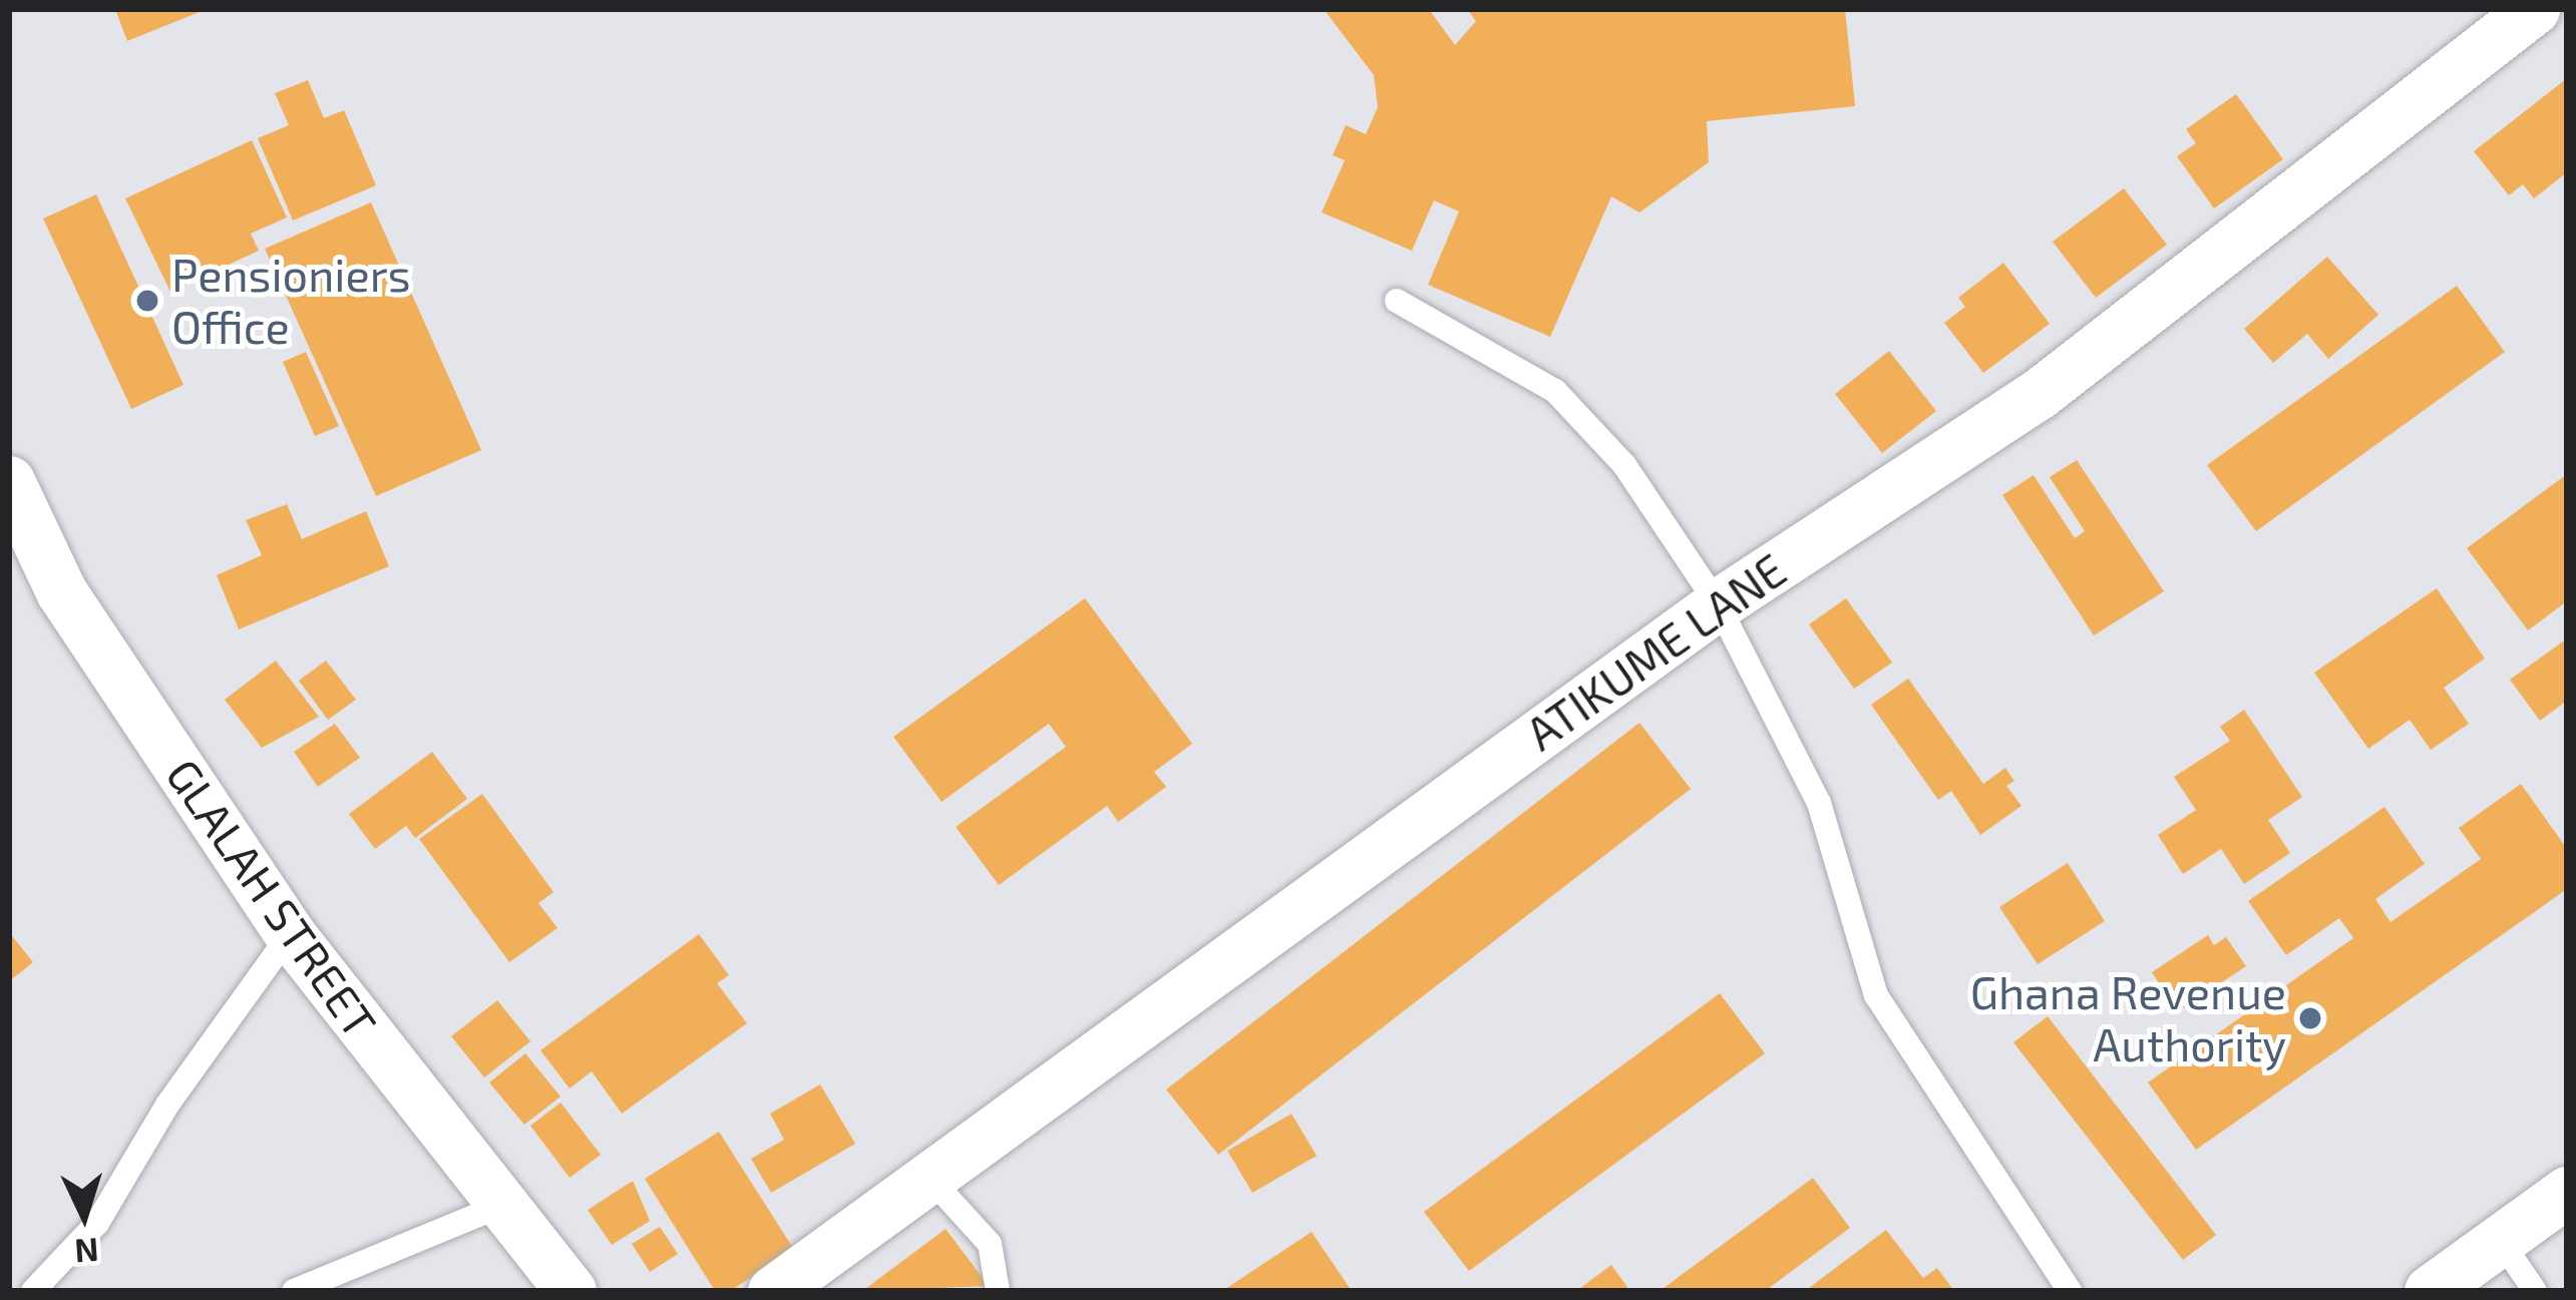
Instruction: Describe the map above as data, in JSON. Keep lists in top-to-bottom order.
{
  "streets": {
    "street": ["ATIKUME LANE", "GLALAH STREET"]
  },
  "places": ["Pensioniers Office", "Ghana Revenue Authority"],
  "north": "bottom"
}
